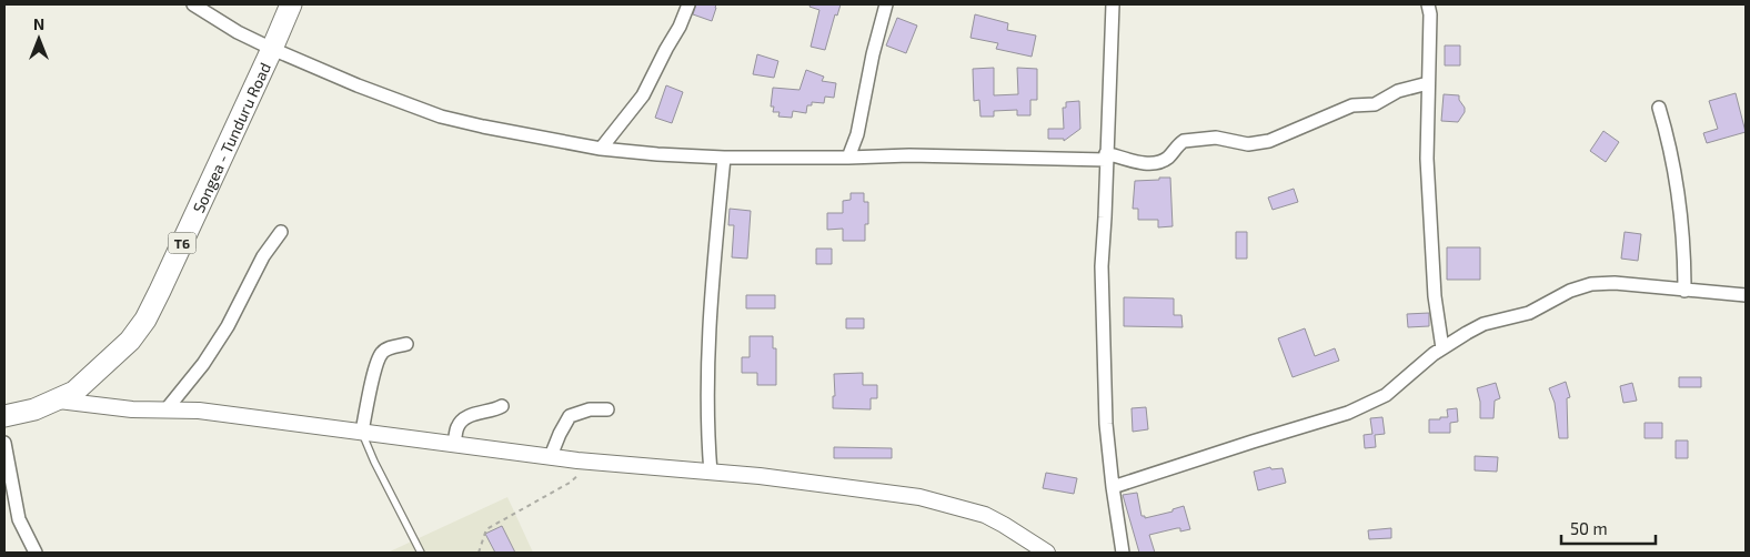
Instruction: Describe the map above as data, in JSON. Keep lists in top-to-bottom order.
{
  "streets": {
    "highway": ["Songea - Tunduru Road", "T6"]
  },
  "scale_bar": "50 m",
  "north": "top"
}
